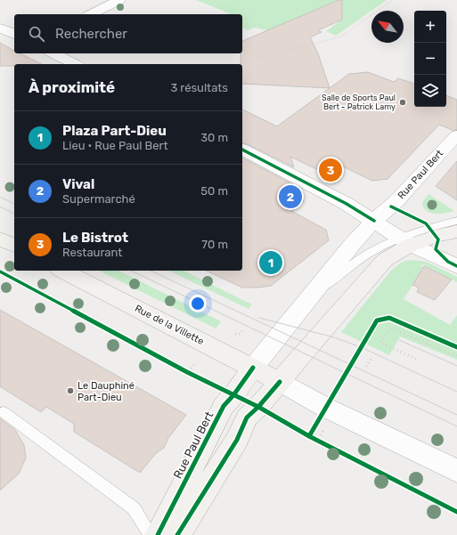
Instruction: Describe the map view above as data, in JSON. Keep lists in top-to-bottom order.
{
  "streets": {
    "main road": ["Rue Paul Bert", "Rue de la Villette"]
  },
  "crossings": [
    ["Rue Paul Bert", "Rue de la Villette"]
  ],
  "places": ["Salle de Sports Paul Bert - Patrick Lamy", "Le Dauphiné Part-Dieu"],
  "north": "top left",
  "page": {
    "map_buttons": ["+", "−"],
    "search": "Rechercher",
    "heading": ["À proximité", "3 résultats"],
    "list": [
      {
        "mark": "1",
        "name": "Plaza Part-Dieu",
        "note": "Lieu · Rue Paul Bert",
        "value": "30 m"
      },
      {
        "mark": "2",
        "name": "Vival",
        "note": "Supermarché",
        "value": "50 m"
      },
      {
        "mark": "3",
        "name": "Le Bistrot",
        "note": "Restaurant",
        "value": "70 m"
      }
    ],
    "pins": ["3", "2", "1"]
  }
}
